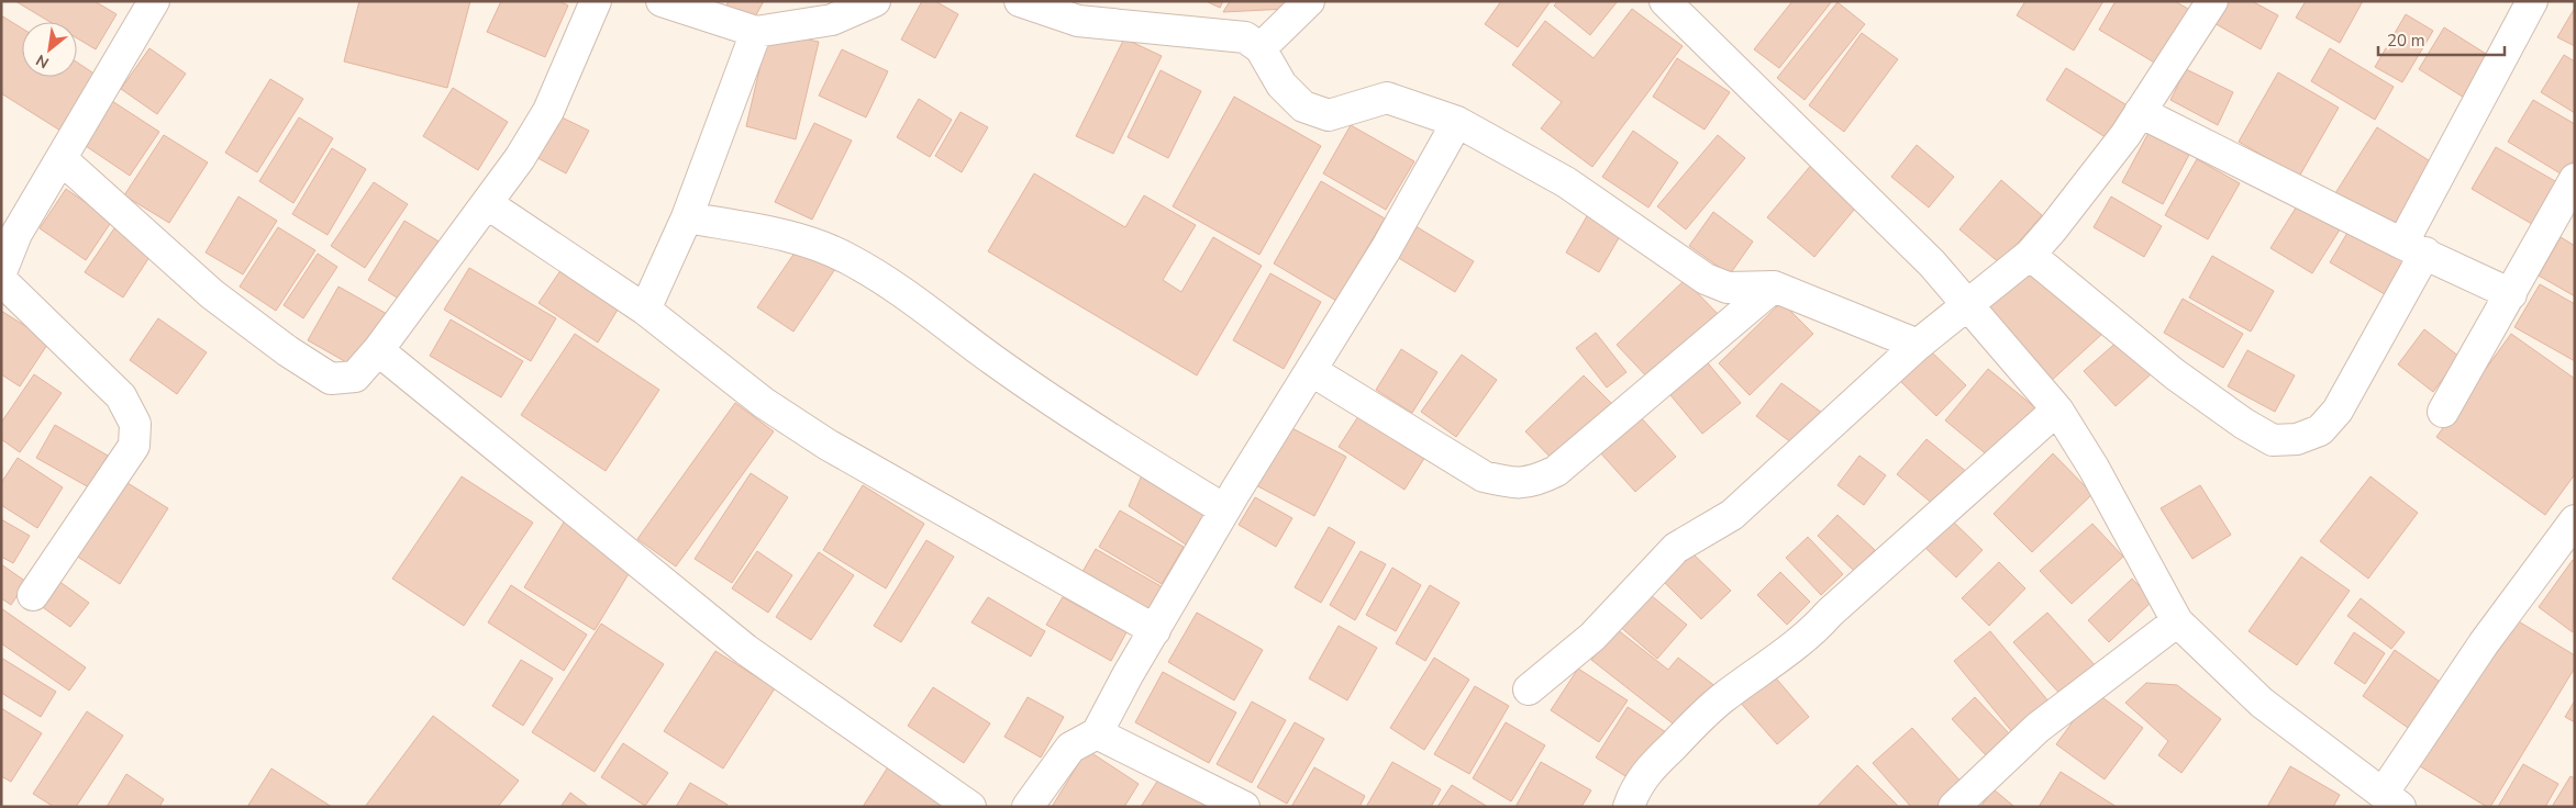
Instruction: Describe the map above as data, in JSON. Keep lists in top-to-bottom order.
{
  "scale_bar": "20 m",
  "north": "bottom left"
}
